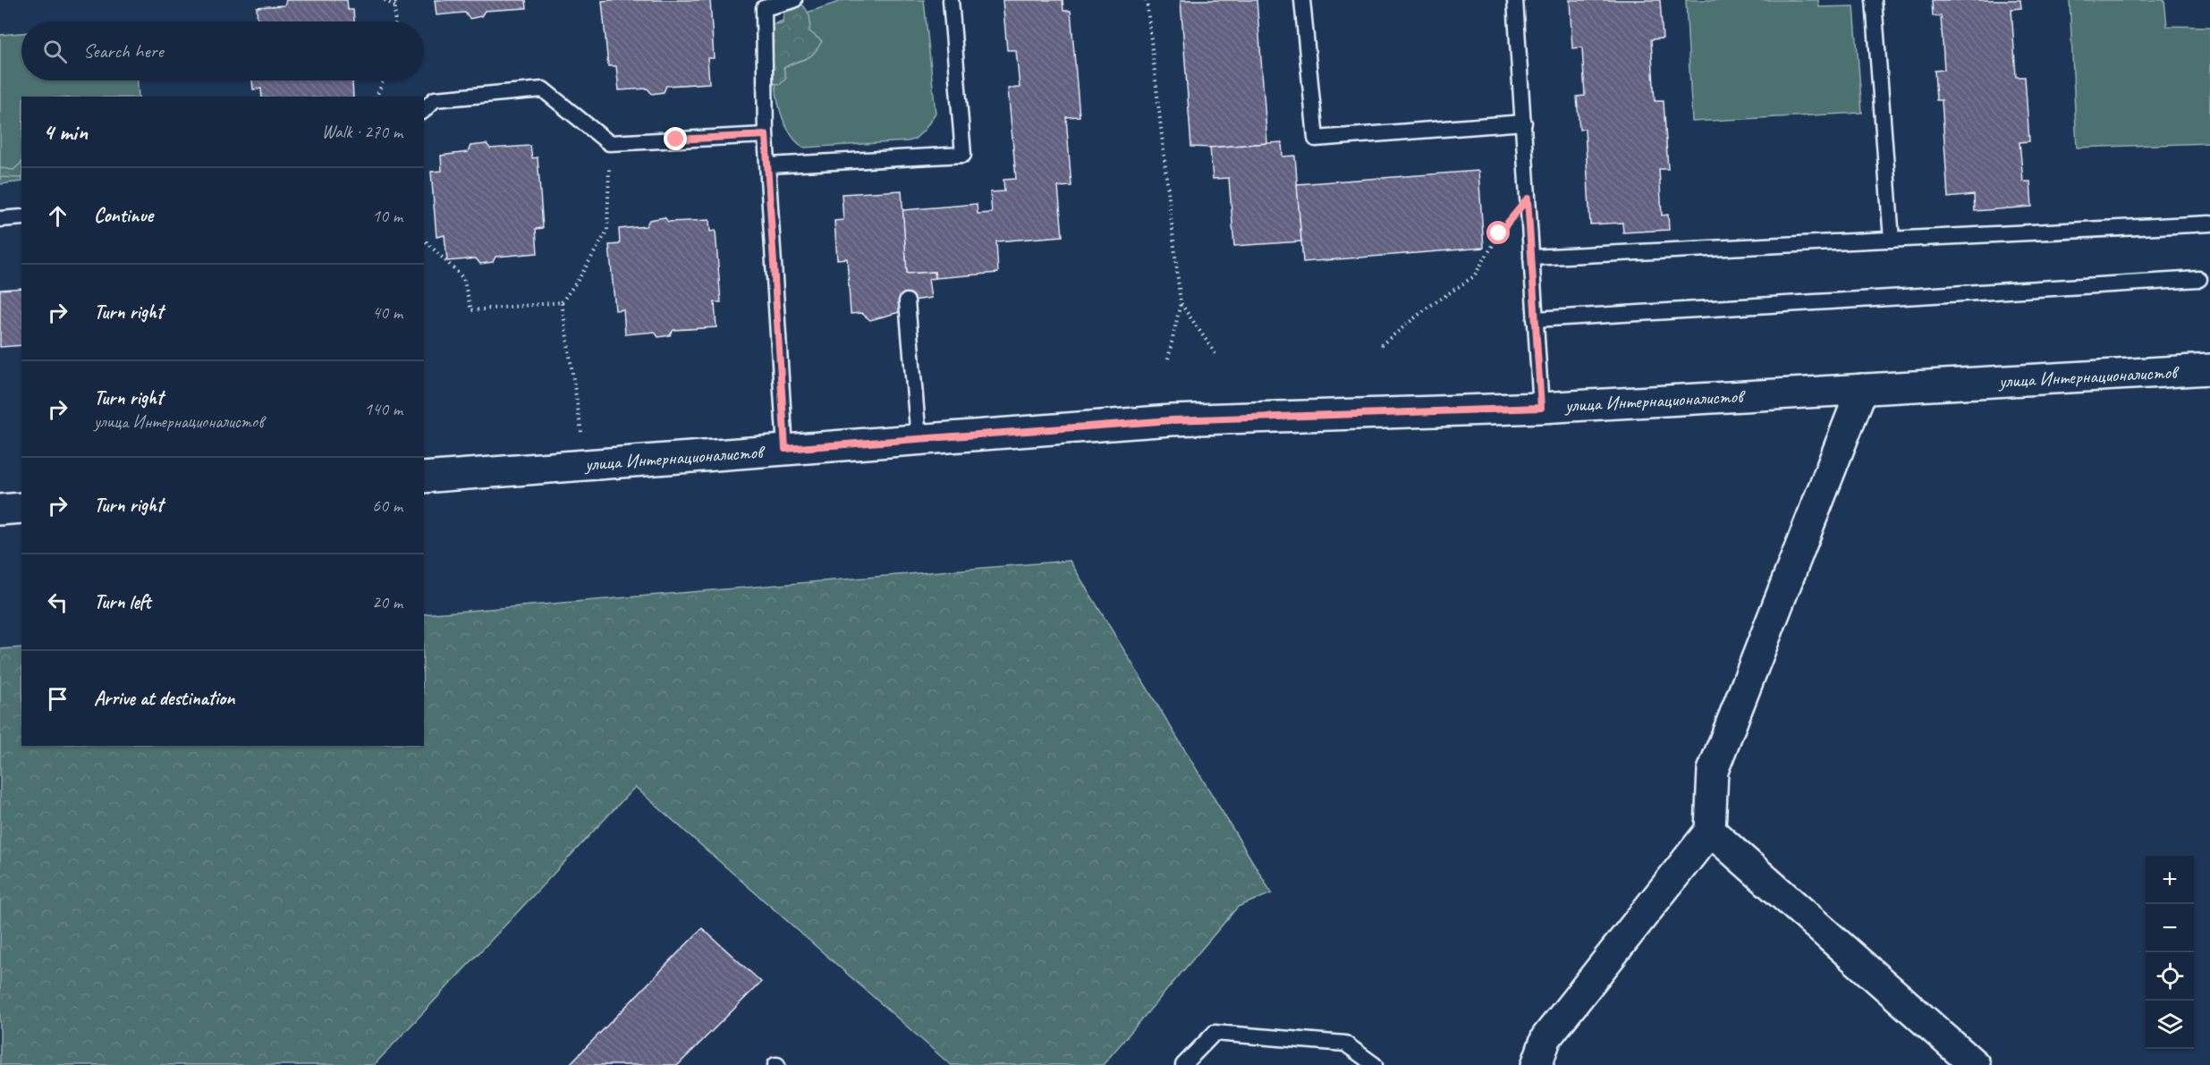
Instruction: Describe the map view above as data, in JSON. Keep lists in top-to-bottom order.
{
  "streets": {
    "street": ["улица Интернационалистов"]
  },
  "page": {
    "search": "Search here",
    "heading": ["4 min", "Walk · 270 m"],
    "list": [
      ["Continue", "10 m"],
      ["Turn right", "40 m"],
      ["Turn right", "улица Интернационалистов", "140 m"],
      ["Turn right", "60 m"],
      ["Turn left", "20 m"],
      "Arrive at destination"
    ],
    "map_buttons": ["+", "−"]
  }
}
